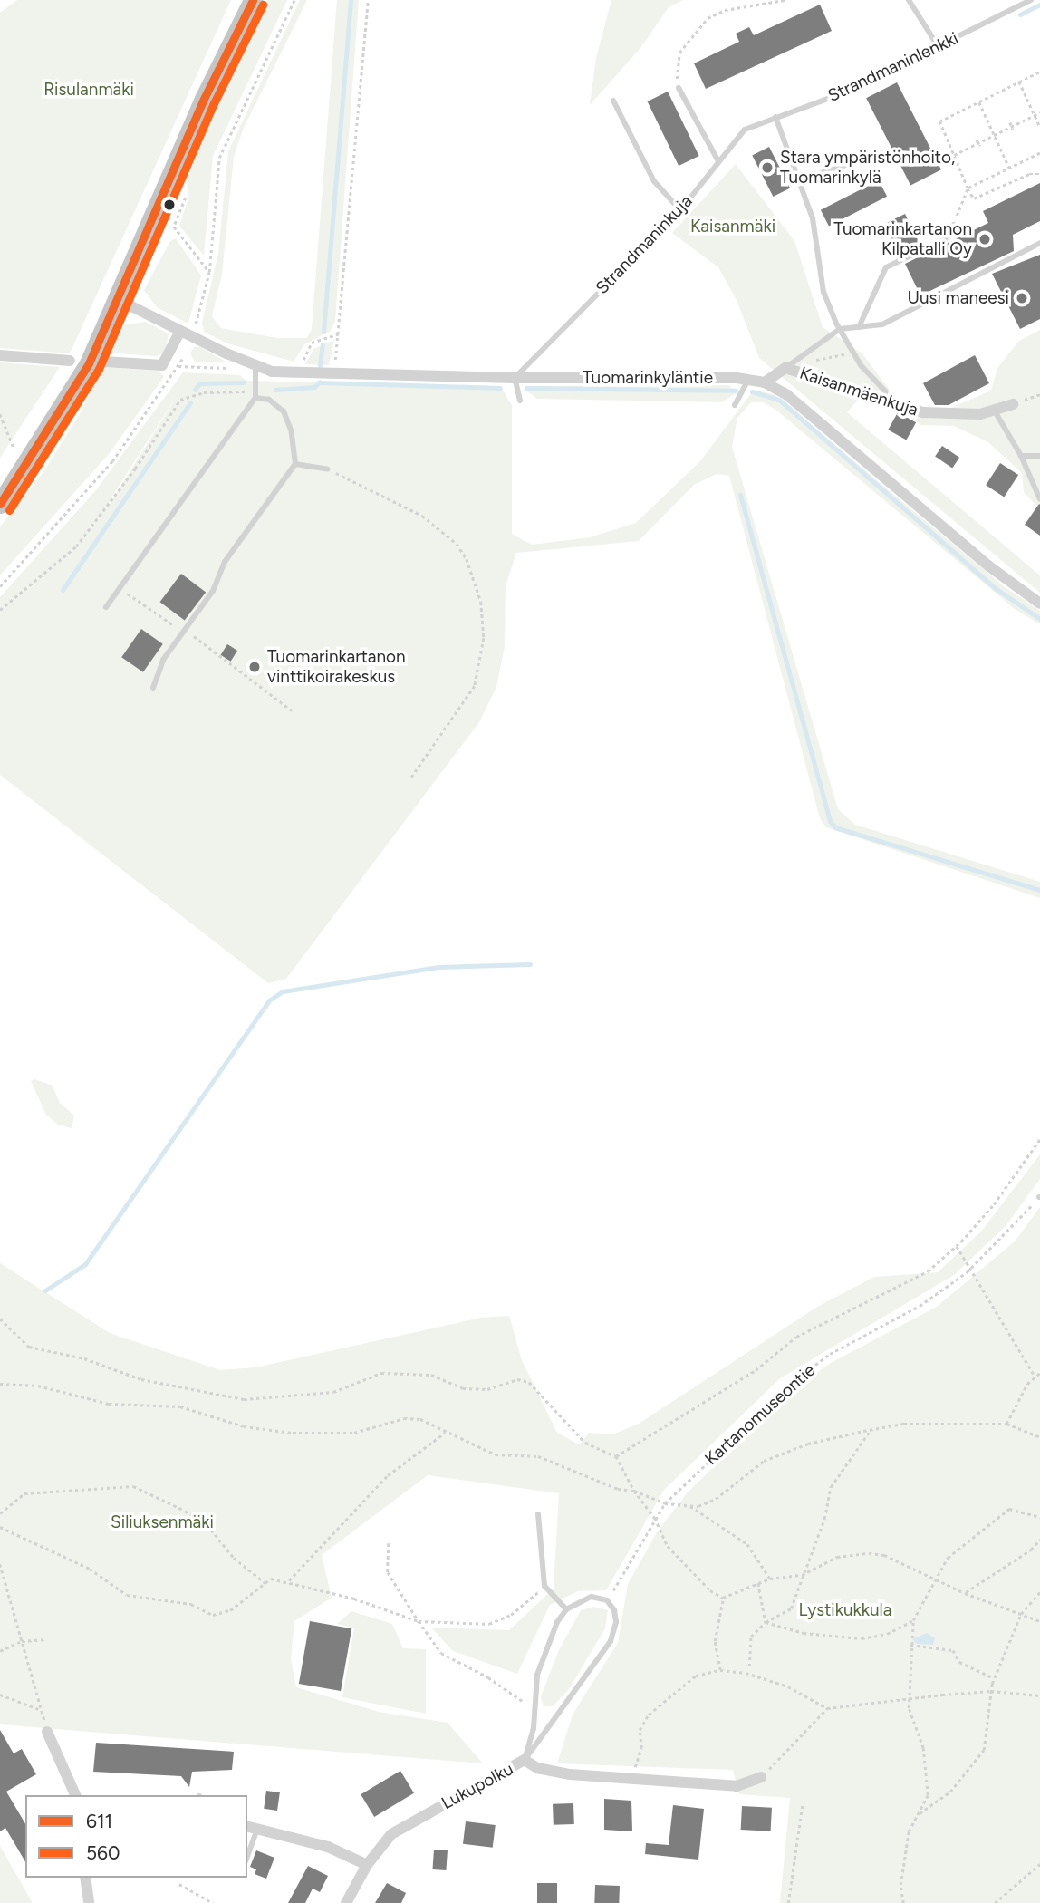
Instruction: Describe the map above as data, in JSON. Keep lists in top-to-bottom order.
{
  "streets": {
    "street": ["Tuomarinkyläntie", "Kaisanmäenkuja", "Lukupolku"],
    "lane": ["Strandmaninlenkki", "Strandmaninkuja"],
    "path": ["Kartanomuseontie"]
  },
  "crossings": [
    ["Strandmaninlenkki", "Strandmaninkuja"],
    ["Strandmaninkuja", "Tuomarinkyläntie"],
    ["Tuomarinkyläntie", "Kaisanmäenkuja"]
  ],
  "parks": [
    "Risulanmäki",
    "Kaisanmäki",
    "Siliuksenmäki",
    "Lystikukkula"
  ],
  "places": [
    "Stara ympäristönhoito, Tuomarinkylä",
    "Tuomarinkartanon Kilpatalli Oy",
    "Uusi maneesi",
    "Tuomarinkartanon vinttikoirakeskus"
  ],
  "lines": ["transit line 611", "transit line 560"],
  "legend": ["611", "560"]
}
